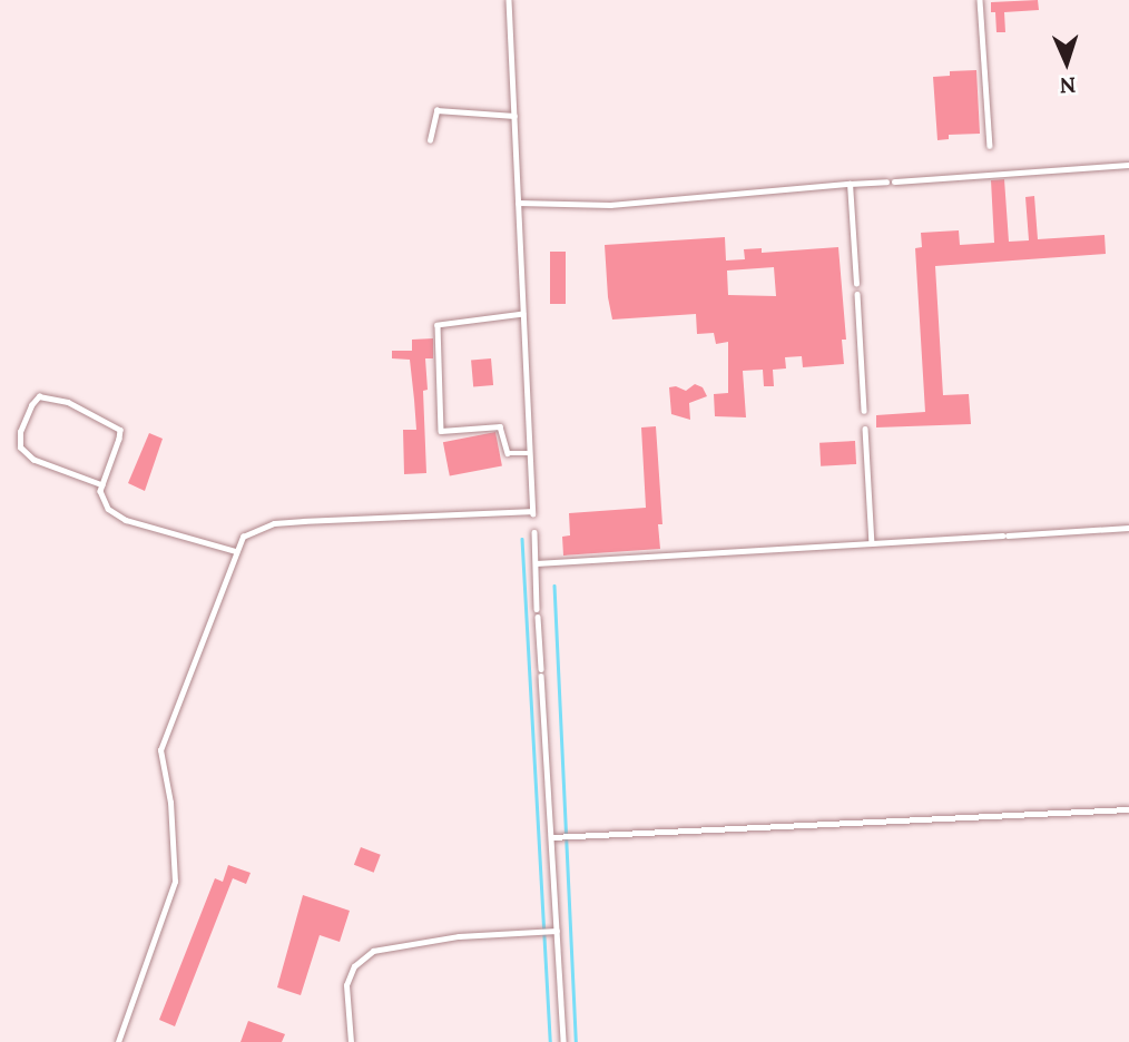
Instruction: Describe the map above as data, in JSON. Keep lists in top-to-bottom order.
{
  "north": "bottom"
}
